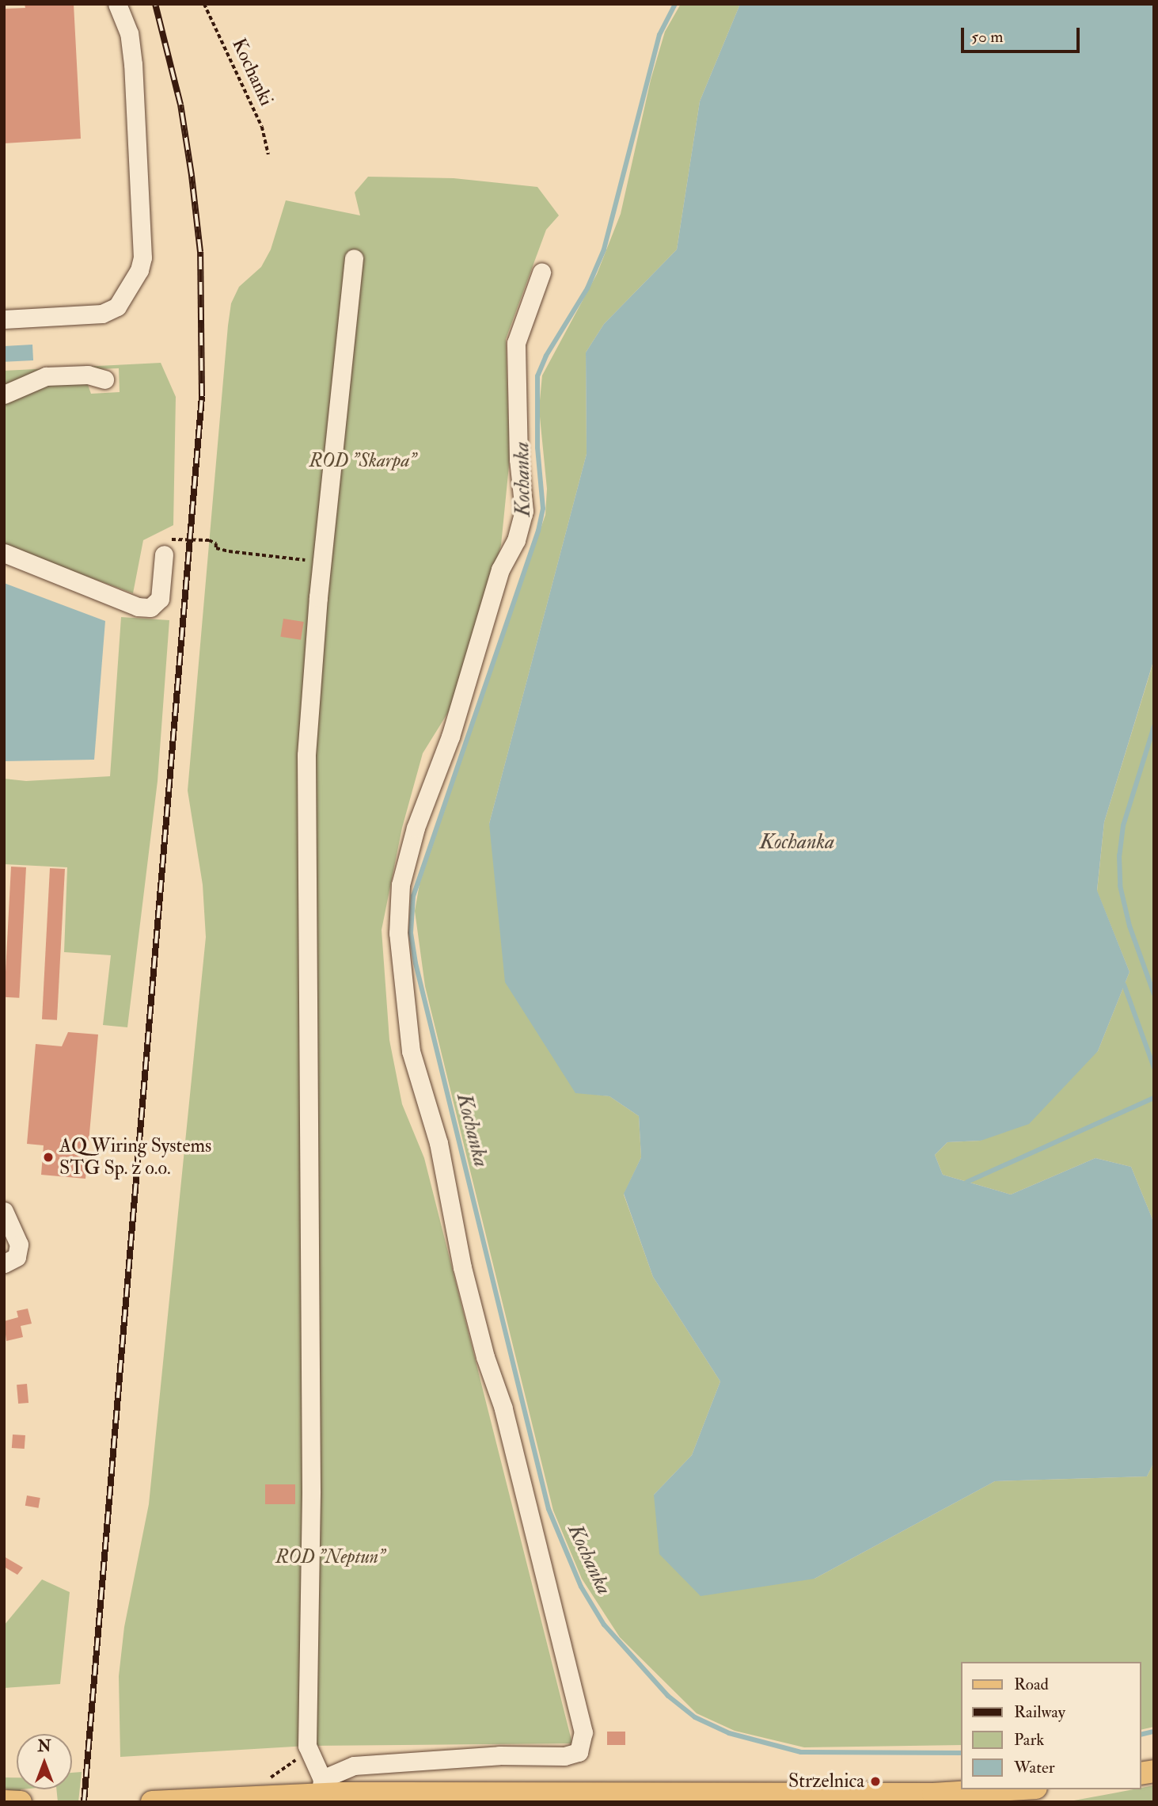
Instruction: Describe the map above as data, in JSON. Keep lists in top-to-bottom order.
{
  "streets": {
    "path": ["Kochanki"]
  },
  "water": ["Kochanka"],
  "parks": ["ROD \"Skarpa\"", "ROD \"Neptun\""],
  "places": ["AQ Wiring Systems STG Sp. z o.o.", "Strzelnica"],
  "legend": [
    "Road",
    "Railway",
    "Park",
    "Water"
  ],
  "scale_bar": "50 m",
  "north": "top"
}
